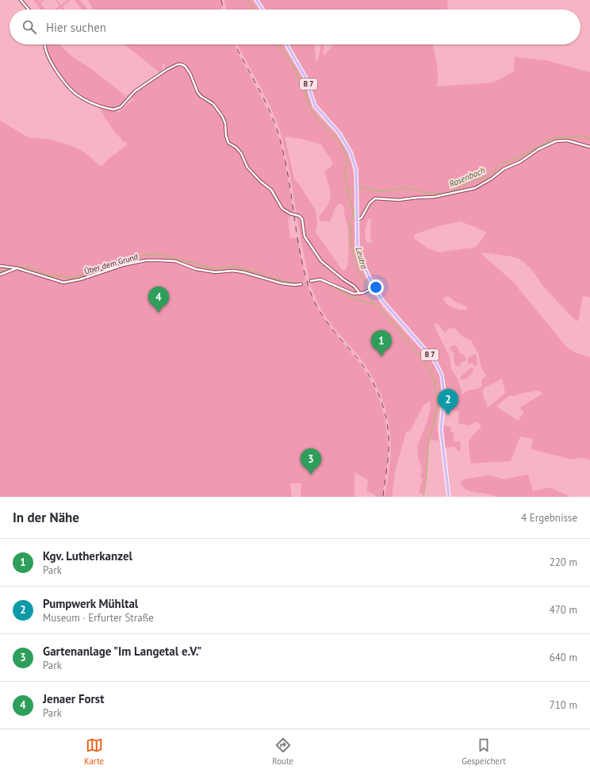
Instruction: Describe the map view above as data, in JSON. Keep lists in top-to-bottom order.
{
  "streets": {
    "main road": ["B 7"],
    "street": ["Über dem Grund"]
  },
  "water": ["Rosenbach", "Leutra"],
  "page": {
    "search": "Hier suchen",
    "pins": [
      "4",
      "1",
      "2",
      "3"
    ],
    "heading": ["In der Nähe", "4 Ergebnisse"],
    "list": [
      {
        "mark": "1",
        "name": "Kgv. Lutherkanzel",
        "note": "Park",
        "value": "220 m"
      },
      {
        "mark": "2",
        "name": "Pumpwerk Mühltal",
        "note": "Museum · Erfurter Straße",
        "value": "470 m"
      },
      {
        "mark": "3",
        "name": "Gartenanlage \"Im Langetal e.V.\"",
        "note": "Park",
        "value": "640 m"
      },
      {
        "mark": "4",
        "name": "Jenaer Forst",
        "note": "Park",
        "value": "710 m"
      }
    ],
    "nav": ["Karte", "Route", "Gespeichert"]
  }
}
